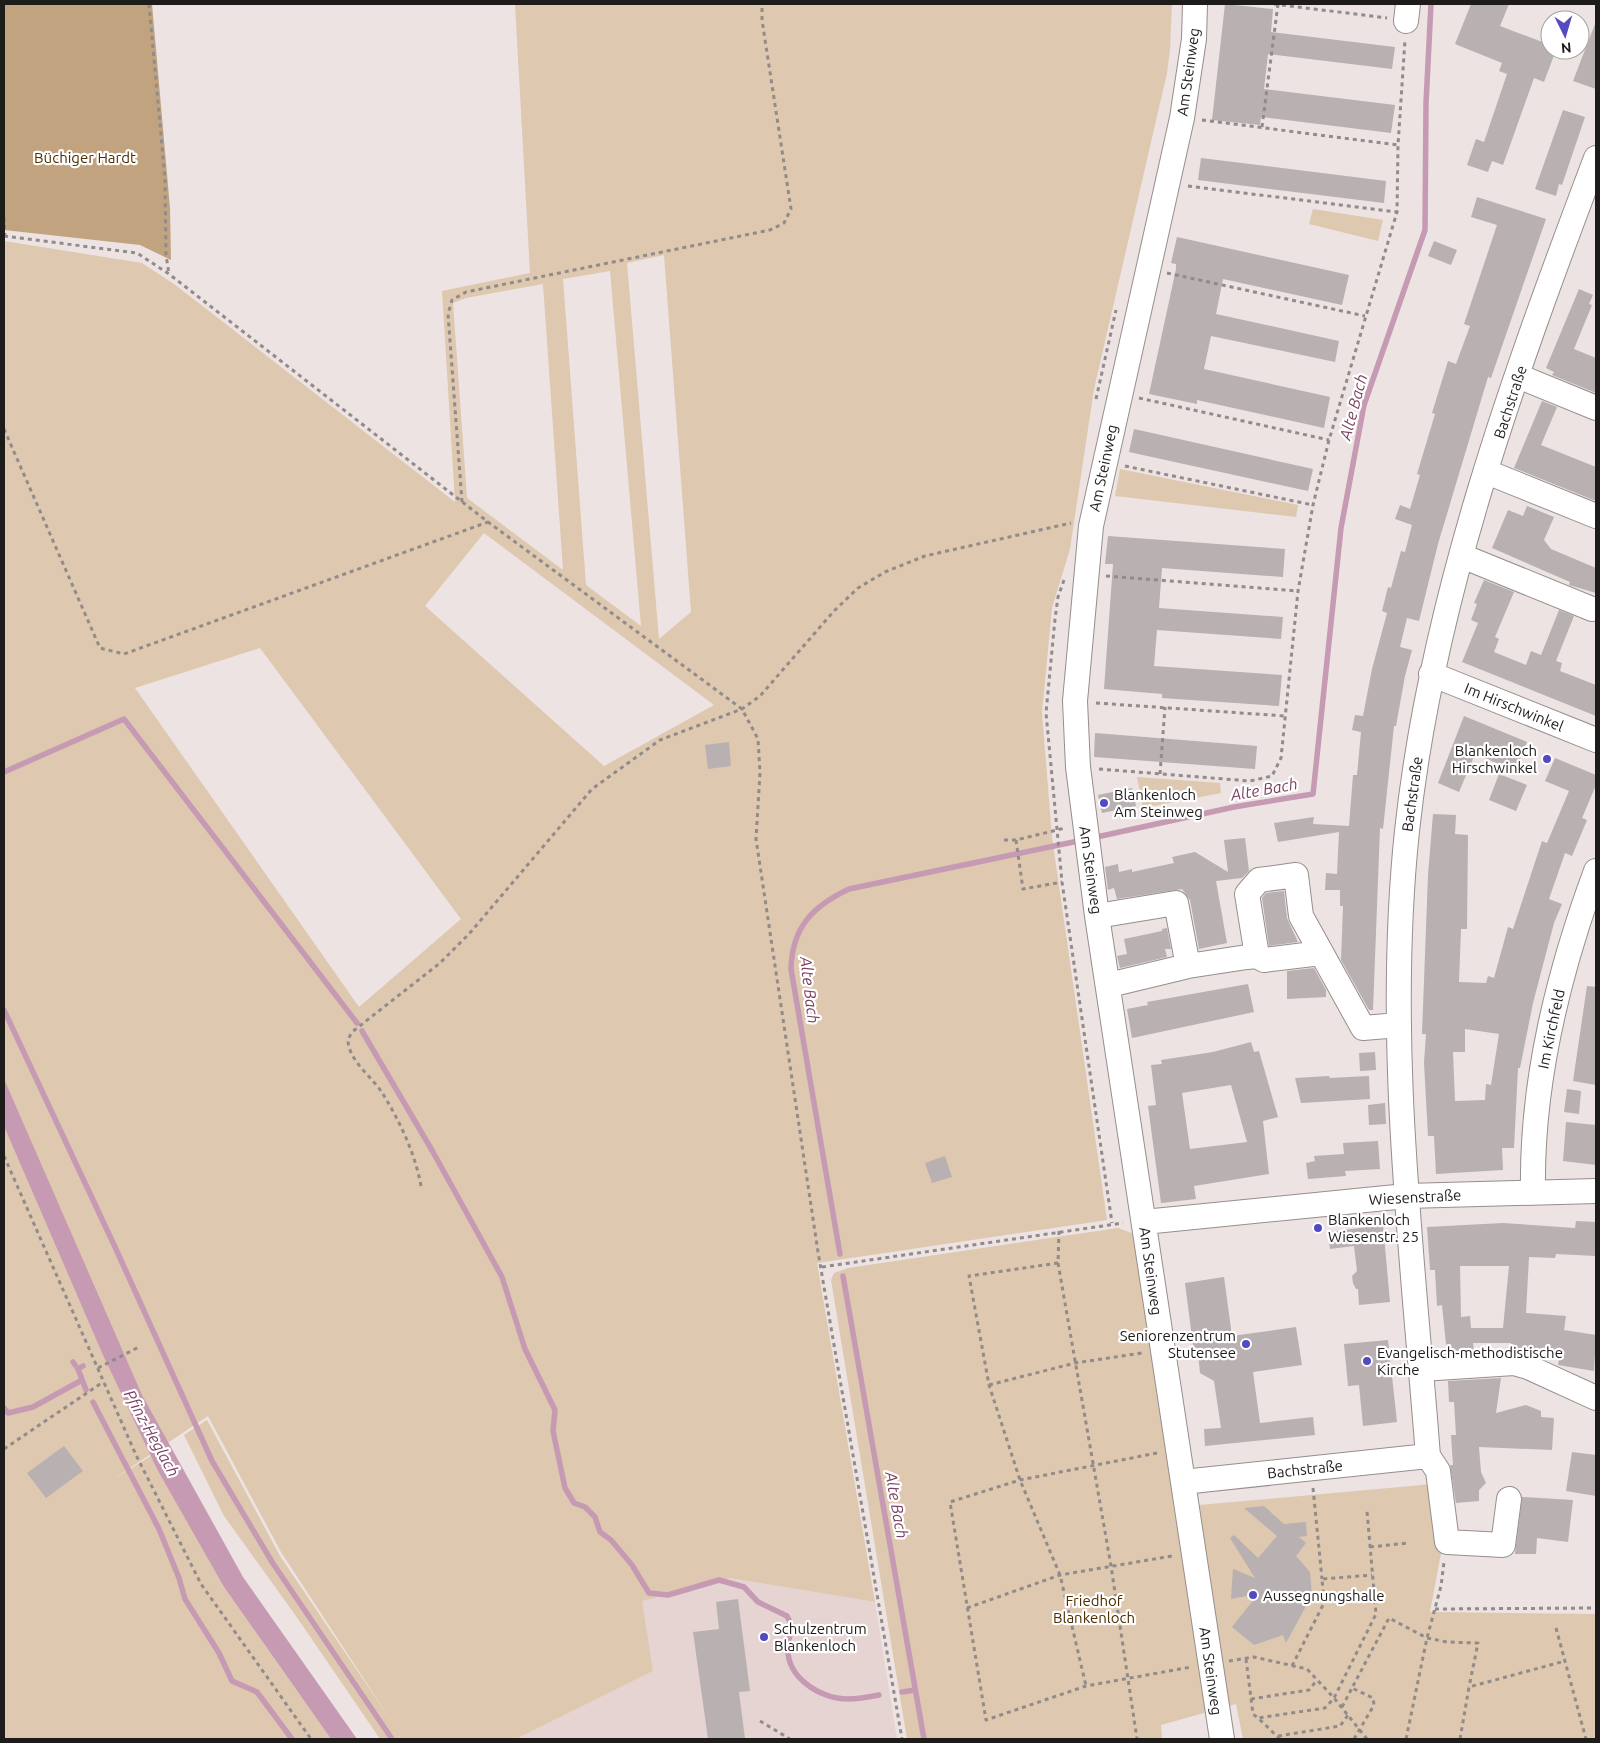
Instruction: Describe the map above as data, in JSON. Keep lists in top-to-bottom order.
{
  "streets": {
    "street": [
      "Am Steinweg",
      "Bachstraße",
      "Im Hirschwinkel",
      "Im Kirchfeld",
      "Wiesenstraße"
    ]
  },
  "crossings": [
    ["Am Steinweg", "Bachstraße"],
    ["Am Steinweg", "Wiesenstraße"],
    ["Bachstraße", "Im Hirschwinkel"],
    ["Bachstraße", "Wiesenstraße"],
    ["Im Kirchfeld", "Wiesenstraße"]
  ],
  "water": ["Alte Bach", "Pfinz-Heglach"],
  "parks": ["Büchiger Hardt", "Friedhof Blankenloch"],
  "places": [
    "Blankenloch Hirschwinkel",
    "Blankenloch Am Steinweg",
    "Blankenloch Wiesenstr. 25",
    "Seniorenzentrum Stutensee",
    "Evangelisch-methodistische Kirche",
    "Aussegnungshalle",
    "Schulzentrum Blankenloch"
  ],
  "north": "bottom"
}
